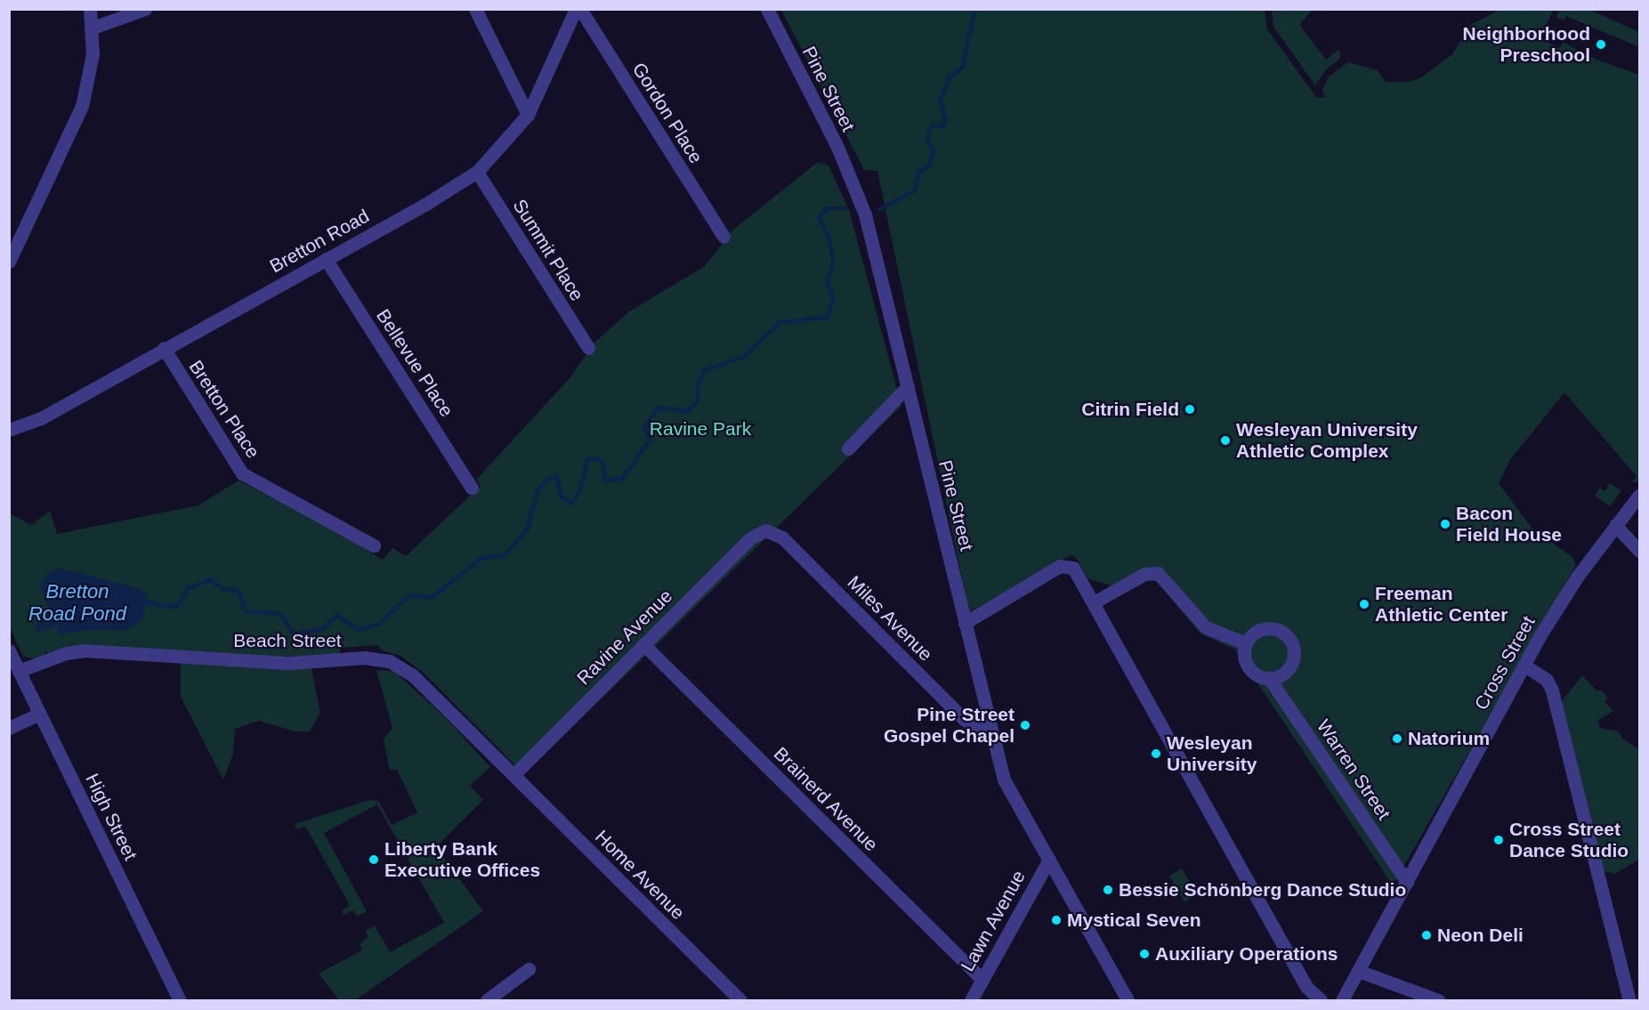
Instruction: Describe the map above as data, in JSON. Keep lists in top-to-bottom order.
{
  "streets": {
    "street": [
      "Pine Street",
      "Gordon Place",
      "Bretton Road",
      "Summit Place",
      "Bellevue Place",
      "Bretton Place",
      "Miles Avenue",
      "Ravine Avenue",
      "Beach Street",
      "Cross Street",
      "Warren Street",
      "Brainerd Avenue",
      "High Street",
      "Home Avenue",
      "Lawn Avenue"
    ]
  },
  "crossings": [
    ["Pine Street", "Miles Avenue"],
    ["Pine Street", "Lawn Avenue"],
    ["Bretton Road", "Summit Place"],
    ["Bretton Road", "Bellevue Place"],
    ["Bretton Road", "Bretton Place"],
    ["Miles Avenue", "Ravine Avenue"],
    ["Ravine Avenue", "Beach Street"],
    ["Ravine Avenue", "Brainerd Avenue"],
    ["Ravine Avenue", "Home Avenue"],
    ["Beach Street", "High Street"],
    ["Beach Street", "Home Avenue"],
    ["Cross Street", "Warren Street"],
    ["Brainerd Avenue", "Lawn Avenue"]
  ],
  "water": ["Bretton Road Pond"],
  "parks": ["Ravine Park"],
  "places": [
    "Neighborhood Preschool",
    "Citrin Field",
    "Wesleyan University Athletic Complex",
    "Bacon Field House",
    "Freeman Athletic Center",
    "Pine Street Gospel Chapel",
    "Natorium",
    "Wesleyan University",
    "Cross Street Dance Studio",
    "Liberty Bank Executive Offices",
    "Bessie Schönberg Dance Studio",
    "Mystical Seven",
    "Neon Deli",
    "Auxiliary Operations"
  ]
}
